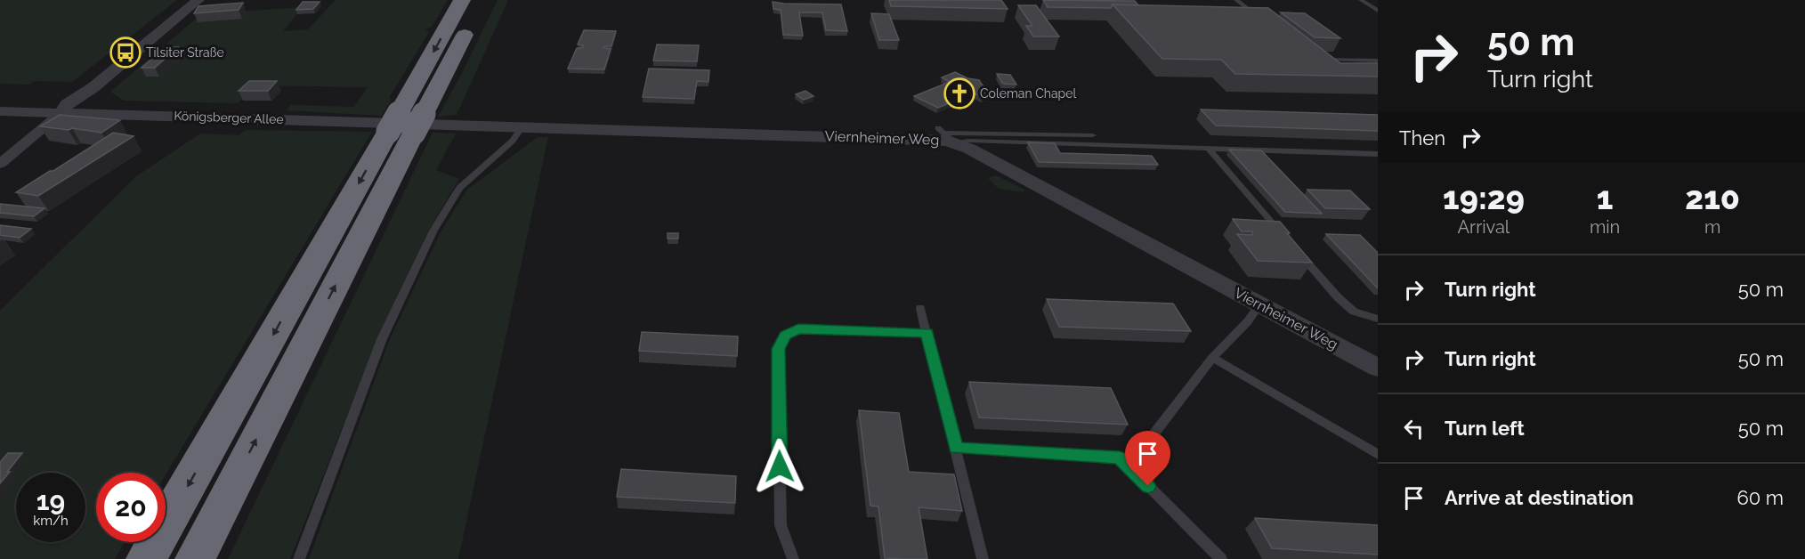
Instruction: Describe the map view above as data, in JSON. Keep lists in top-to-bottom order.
{
  "streets": {
    "street": ["Königsberger Allee", "Viernheimer Weg"]
  },
  "crossings": [
    ["Königsberger Allee", "Viernheimer Weg"]
  ],
  "places": {
    "bus stop": ["Tilsiter Straße"],
    "church": ["Coleman Chapel"]
  },
  "page": {
    "turn": ["50 m", "Turn right"],
    "then": "Then",
    "eta": [
      "19:29",
      "Arrival",
      "1",
      "min",
      "210",
      "m"
    ],
    "list": [
      {
        "name": "Turn right",
        "value": "50 m"
      },
      {
        "name": "Turn right",
        "value": "50 m"
      },
      {
        "name": "Turn left",
        "value": "50 m"
      },
      {
        "name": "Arrive at destination",
        "value": "60 m"
      }
    ],
    "speed": "19 km/h",
    "limit": "20"
  }
}
